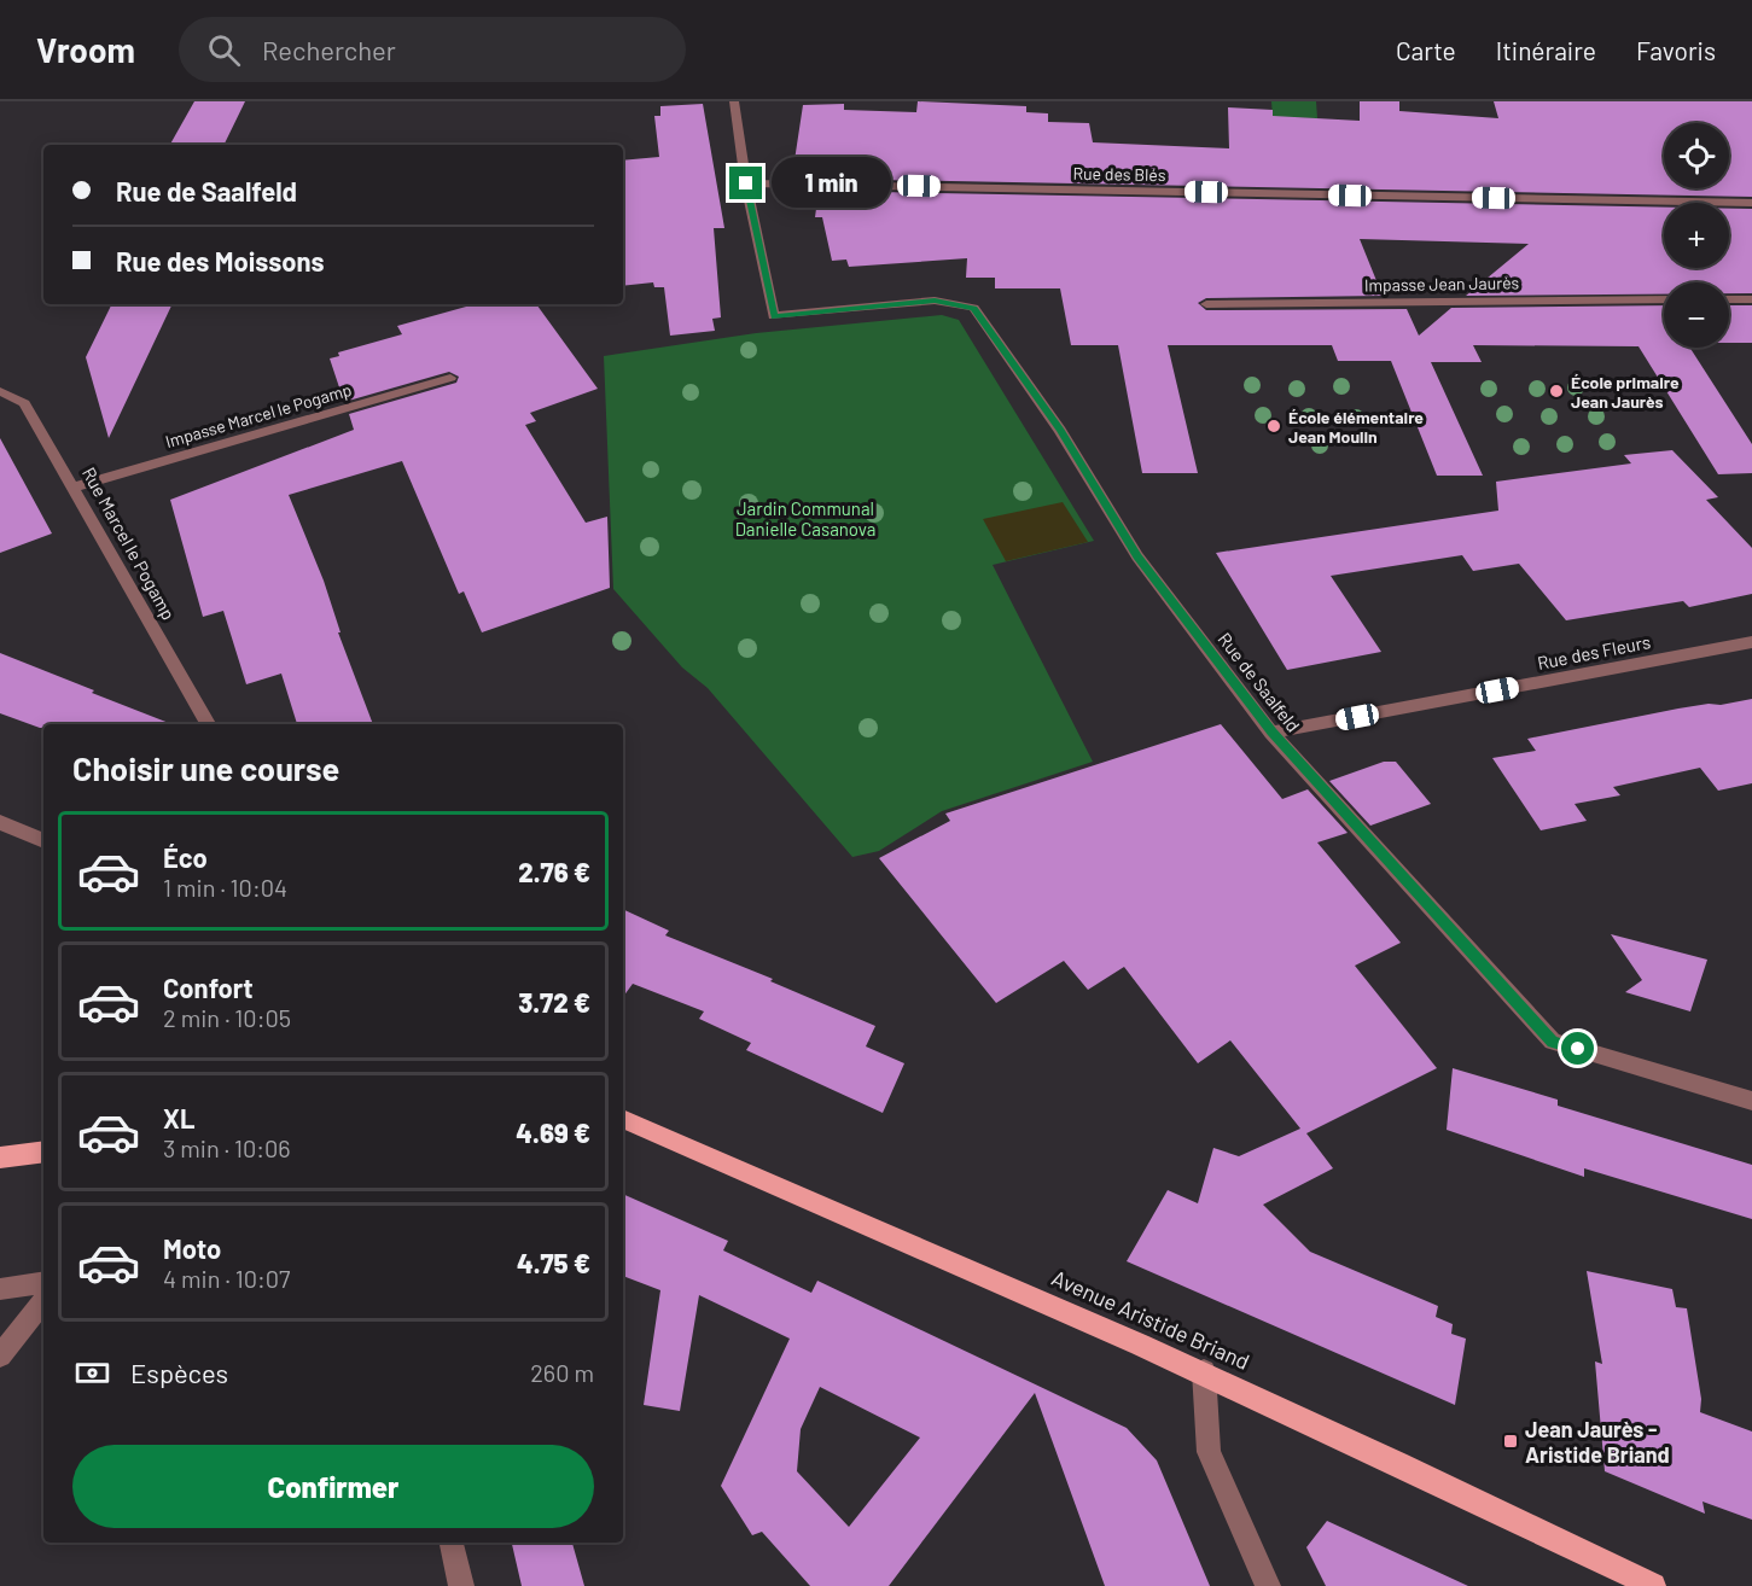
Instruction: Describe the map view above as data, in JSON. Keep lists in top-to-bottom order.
{
  "streets": {
    "main road": ["Avenue Aristide Briand"],
    "street": [
      "Rue des Blés",
      "Impasse Jean Jaurès",
      "Impasse Marcel le Pogamp",
      "Rue Marcel le Pogamp",
      "Rue des Fleurs",
      "Rue de Saalfeld"
    ]
  },
  "crossings": [
    ["Rue des Blés", "Rue de Saalfeld"],
    ["Impasse Marcel le Pogamp", "Rue Marcel le Pogamp"],
    ["Rue des Fleurs", "Rue de Saalfeld"]
  ],
  "parks": ["Jardin Communal Danielle Casanova"],
  "places": {
    "other": ["École primaire Jean Jaurès", "École élémentaire Jean Moulin"],
    "transit": ["Jean Jaurès - Aristide Briand"]
  },
  "page": {
    "header": "Vroom",
    "search": "Rechercher",
    "nav": ["Carte", "Itinéraire", "Favoris"],
    "map_buttons": ["+", "−"],
    "banner": ["Rue de Saalfeld", "Rue des Moissons"],
    "bubble": "1 min",
    "heading": "Choisir une course",
    "list": [
      {
        "name": "Éco",
        "note": "1 min · 10:04",
        "value": "2.76 €"
      },
      {
        "name": "Confort",
        "note": "2 min · 10:05",
        "value": "3.72 €"
      },
      {
        "name": "XL",
        "note": "3 min · 10:06",
        "value": "4.69 €"
      },
      {
        "name": "Moto",
        "note": "4 min · 10:07",
        "value": "4.75 €"
      }
    ],
    "pay": ["Espèces", "260 m"],
    "buttons": "Confirmer"
  }
}
